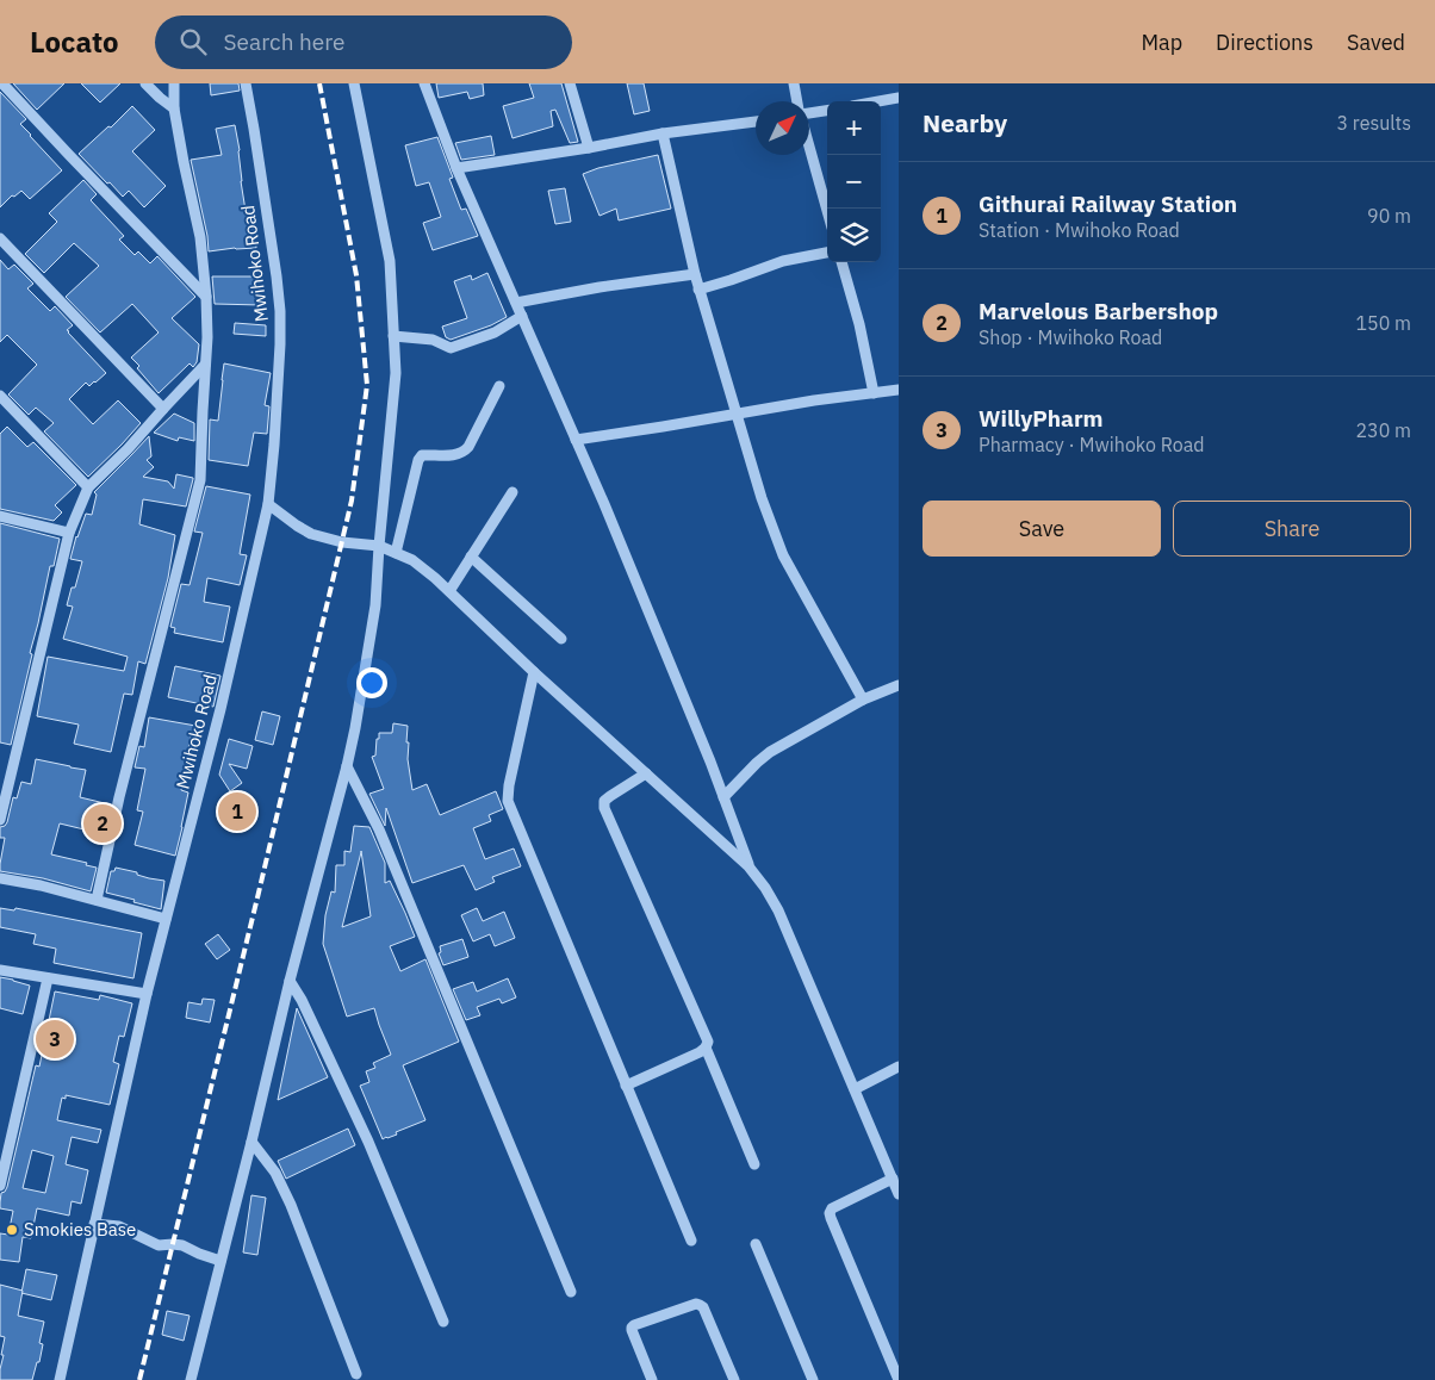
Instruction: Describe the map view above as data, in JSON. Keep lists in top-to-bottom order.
{
  "streets": {
    "street": ["Mwihoko Road"]
  },
  "places": ["Smokies Base"],
  "north": "top right",
  "page": {
    "header": "Locato",
    "search": "Search here",
    "nav": ["Map", "Directions", "Saved"],
    "heading": ["Nearby", "3 results"],
    "map_buttons": ["+", "−"],
    "list": [
      {
        "mark": "1",
        "name": "Githurai Railway Station",
        "note": "Station · Mwihoko Road",
        "value": "90 m"
      },
      {
        "mark": "2",
        "name": "Marvelous Barbershop",
        "note": "Shop · Mwihoko Road",
        "value": "150 m"
      },
      {
        "mark": "3",
        "name": "WillyPharm",
        "note": "Pharmacy · Mwihoko Road",
        "value": "230 m"
      }
    ],
    "buttons": ["Save", "Share"],
    "pins": ["1", "2", "3"]
  }
}
